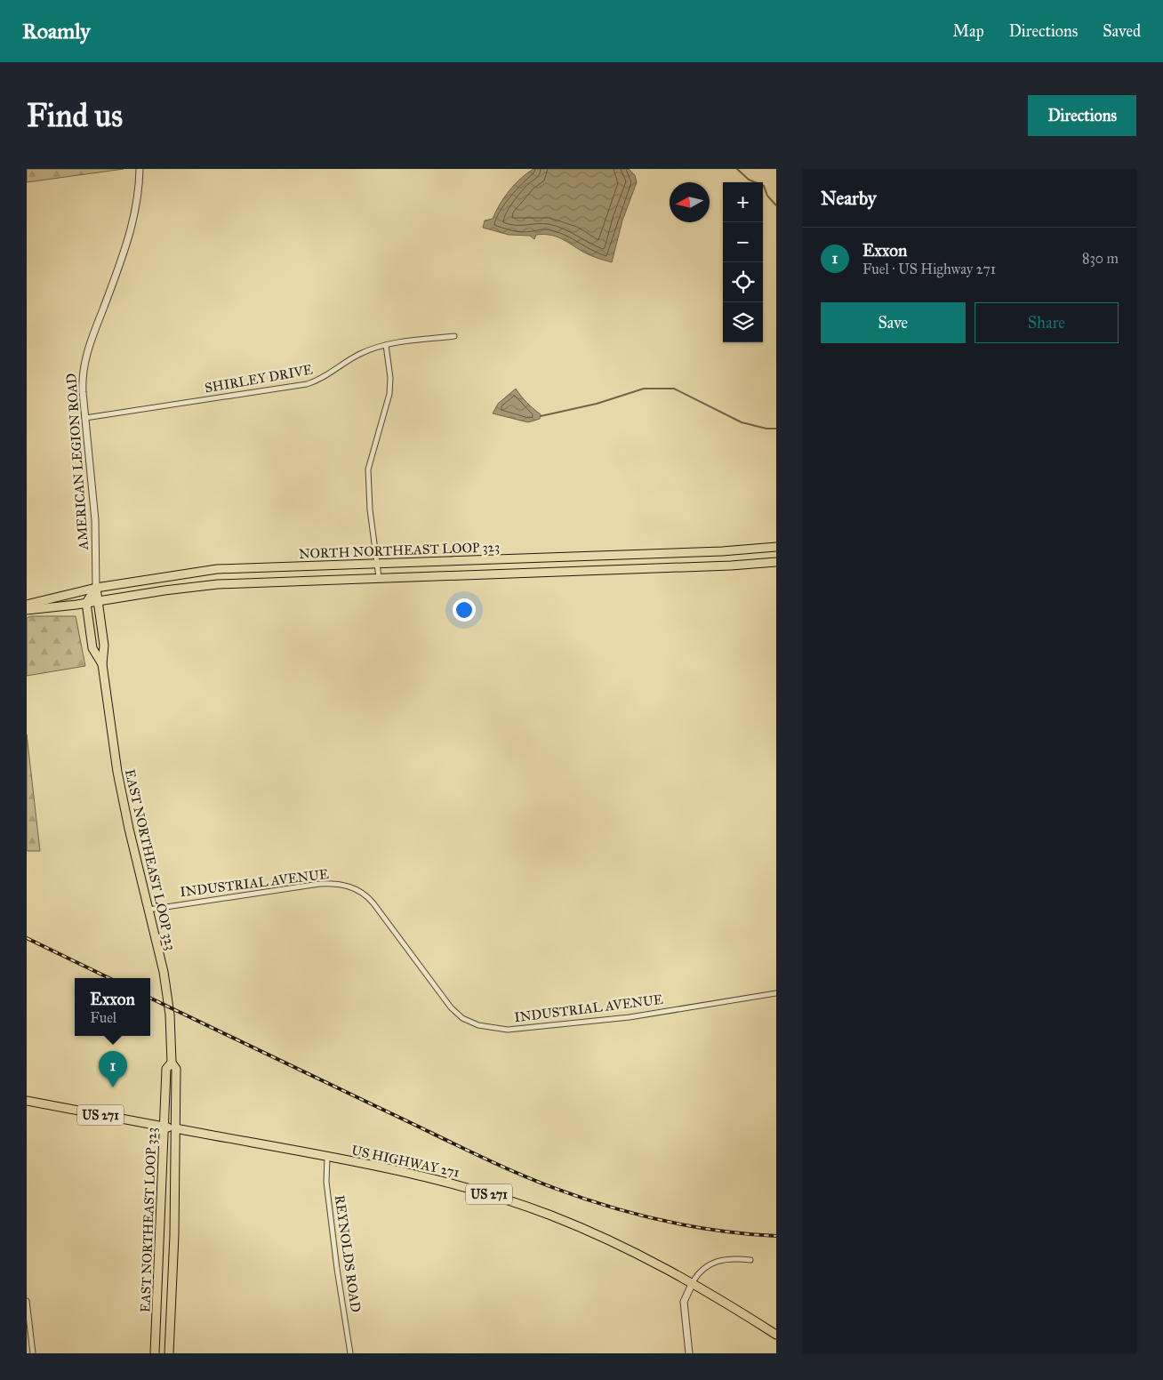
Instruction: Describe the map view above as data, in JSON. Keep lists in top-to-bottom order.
{
  "streets": {
    "main road": [
      "AMERICAN LEGION ROAD",
      "NORTH NORTHEAST LOOP 323",
      "EAST NORTHEAST LOOP 323",
      "US 271",
      "US HIGHWAY 271"
    ],
    "street": ["SHIRLEY DRIVE", "INDUSTRIAL AVENUE", "REYNOLDS ROAD"]
  },
  "crossings": [
    ["SHIRLEY DRIVE", "AMERICAN LEGION ROAD"],
    ["AMERICAN LEGION ROAD", "NORTH NORTHEAST LOOP 323"],
    ["AMERICAN LEGION ROAD", "EAST NORTHEAST LOOP 323"],
    ["NORTH NORTHEAST LOOP 323", "EAST NORTHEAST LOOP 323"],
    ["EAST NORTHEAST LOOP 323", "INDUSTRIAL AVENUE"],
    ["EAST NORTHEAST LOOP 323", "US HIGHWAY 271"],
    ["US HIGHWAY 271", "REYNOLDS ROAD"]
  ],
  "north": "left",
  "page": {
    "header": "Roamly",
    "nav": ["Map", "Directions", "Saved"],
    "buttons": [
      "Directions",
      ["Save", "Share"]
    ],
    "title": "Find us",
    "heading": "Nearby",
    "map_buttons": ["+", "−"],
    "list": [
      {
        "mark": "1",
        "name": "Exxon",
        "note": "Fuel · US Highway 271",
        "value": "830 m"
      }
    ],
    "popup": ["Exxon", "Fuel"],
    "pins": "1"
  }
}
